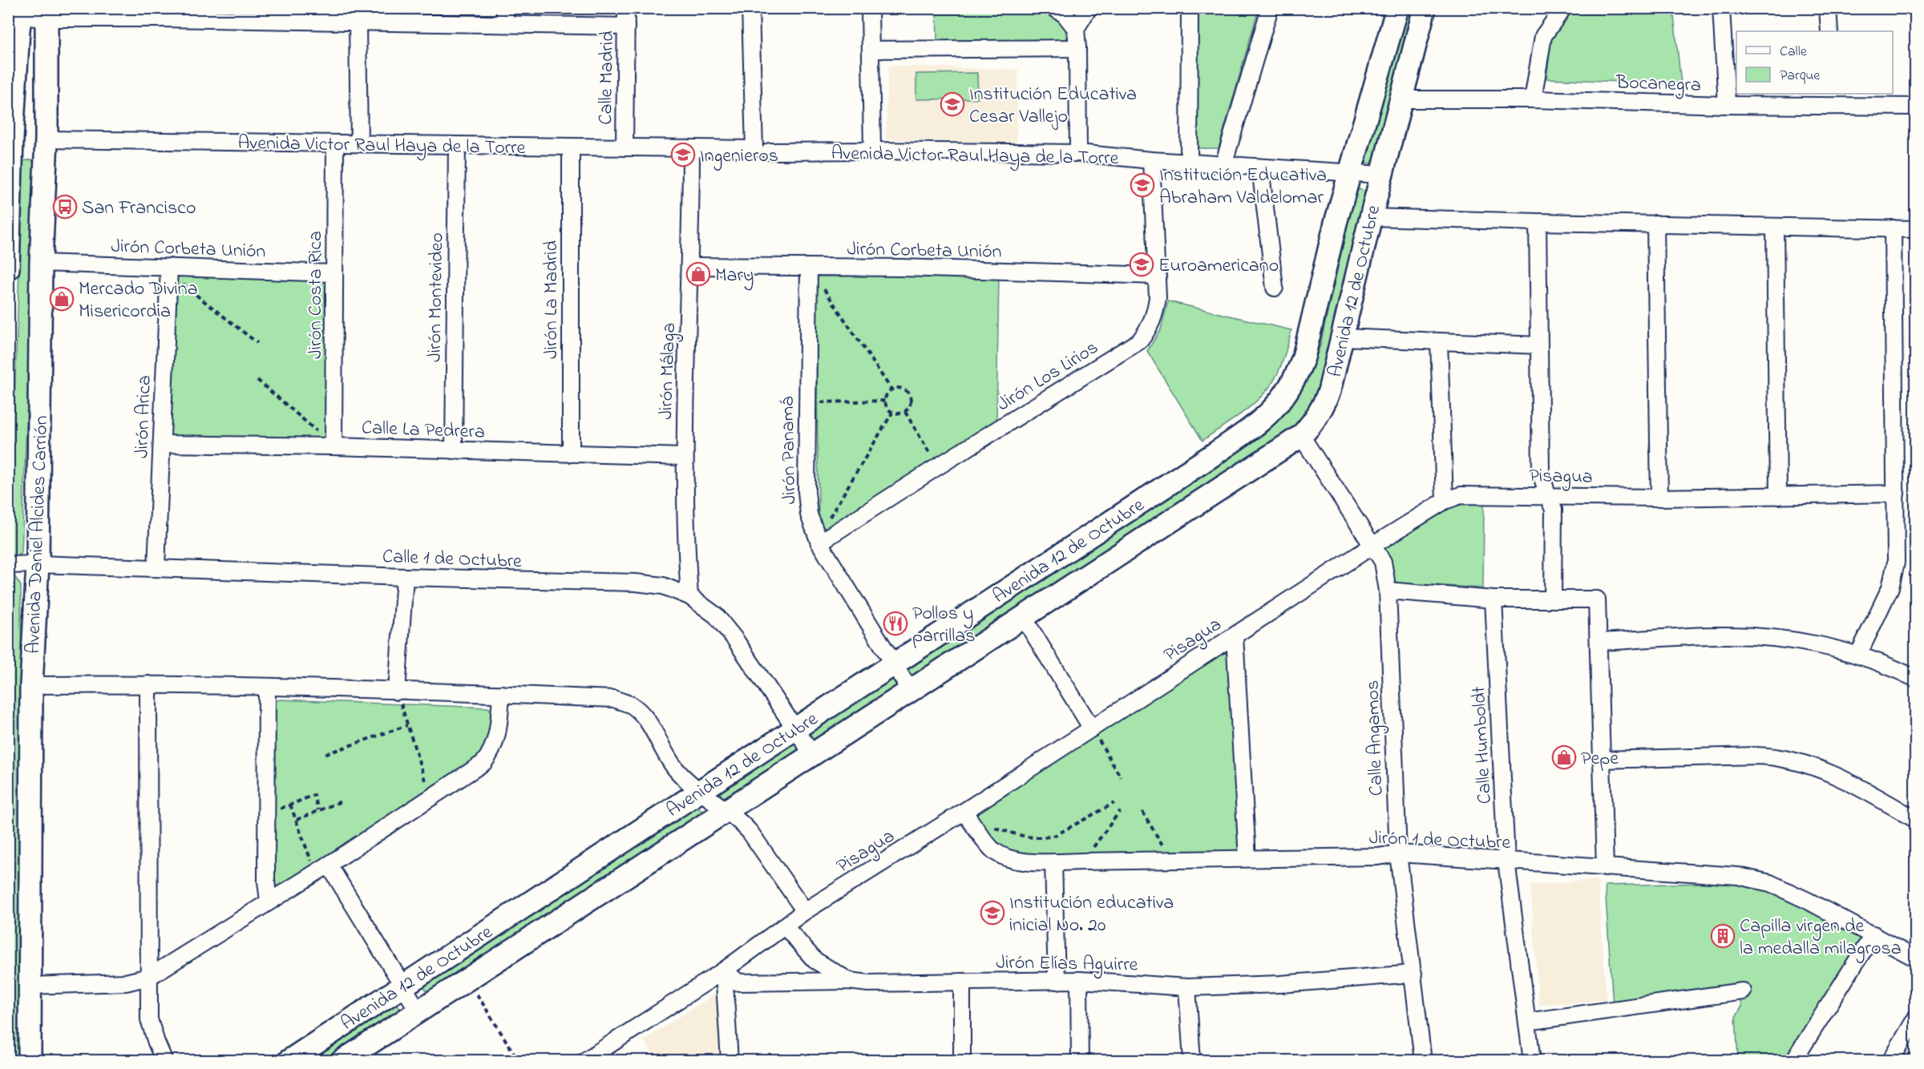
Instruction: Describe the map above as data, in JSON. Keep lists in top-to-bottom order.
{
  "streets": {
    "main road": ["Avenida Victor Raul Haya de la Torre", "Avenida 12 de Octubre", "Avenida Daniel Alcides Carrión"],
    "street": [
      "Calle Madrid",
      "Bocanegra",
      "Jirón Corbeta Unión",
      "Jirón Costa Rica",
      "Jirón Montevideo",
      "Jirón La Madrid",
      "Jirón Málaga",
      "Jirón Los Lirios",
      "Jirón Arica",
      "Calle La Pedrera",
      "Jirón Panamá",
      "Pisagua",
      "Calle 1 de Octubre",
      "Calle Angamos",
      "Calle Humboldt",
      "Jirón 1 de Octubre",
      "Jirón Elías Aguirre"
    ]
  },
  "crossings": [
    ["Calle Madrid", "Avenida Victor Raul Haya de la Torre"],
    ["Bocanegra", "Avenida 12 de Octubre"],
    ["Avenida Victor Raul Haya de la Torre", "Avenida 12 de Octubre"],
    ["Avenida Victor Raul Haya de la Torre", "Jirón Costa Rica"],
    ["Avenida Victor Raul Haya de la Torre", "Jirón Montevideo"],
    ["Avenida Victor Raul Haya de la Torre", "Jirón La Madrid"],
    ["Avenida Victor Raul Haya de la Torre", "Jirón Málaga"],
    ["Avenida Victor Raul Haya de la Torre", "Jirón Los Lirios"],
    ["Avenida Victor Raul Haya de la Torre", "Avenida Daniel Alcides Carrión"],
    ["Jirón Corbeta Unión", "Jirón Costa Rica"],
    ["Jirón Corbeta Unión", "Jirón Málaga"],
    ["Jirón Corbeta Unión", "Jirón Los Lirios"],
    ["Jirón Corbeta Unión", "Jirón Arica"],
    ["Jirón Corbeta Unión", "Jirón Panamá"],
    ["Jirón Corbeta Unión", "Avenida Daniel Alcides Carrión"],
    ["Avenida 12 de Octubre", "Jirón Panamá"],
    ["Avenida 12 de Octubre", "Calle 1 de Octubre"],
    ["Avenida 12 de Octubre", "Calle Angamos"],
    ["Jirón Costa Rica", "Calle La Pedrera"],
    ["Jirón Montevideo", "Calle La Pedrera"],
    ["Jirón La Madrid", "Calle La Pedrera"],
    ["Jirón Málaga", "Calle La Pedrera"],
    ["Jirón Málaga", "Calle 1 de Octubre"],
    ["Jirón Los Lirios", "Jirón Panamá"],
    ["Jirón Arica", "Calle La Pedrera"],
    ["Jirón Arica", "Calle 1 de Octubre"],
    ["Pisagua", "Calle Angamos"],
    ["Pisagua", "Jirón 1 de Octubre"],
    ["Pisagua", "Jirón Elías Aguirre"],
    ["Avenida Daniel Alcides Carrión", "Calle 1 de Octubre"],
    ["Calle Angamos", "Jirón 1 de Octubre"],
    ["Calle Angamos", "Jirón Elías Aguirre"],
    ["Calle Humboldt", "Jirón 1 de Octubre"]
  ],
  "places": {
    "school or university": [
      "Institución Educativa Cesar Vallejo",
      "Ingenieros",
      "Institución Educativa Abraham Valdelomar",
      "Euroamericano",
      "Institución educativa inicial No. 20"
    ],
    "bus stop": ["San Francisco"],
    "shop": ["Mary", "Mercado Divina Misericordia", "Pepe"],
    "restaurant": ["Pollos y parrillas"],
    "building": ["Capilla virgen de la medalla milagrosa"]
  },
  "legend": ["Calle", "Parque"]
}
